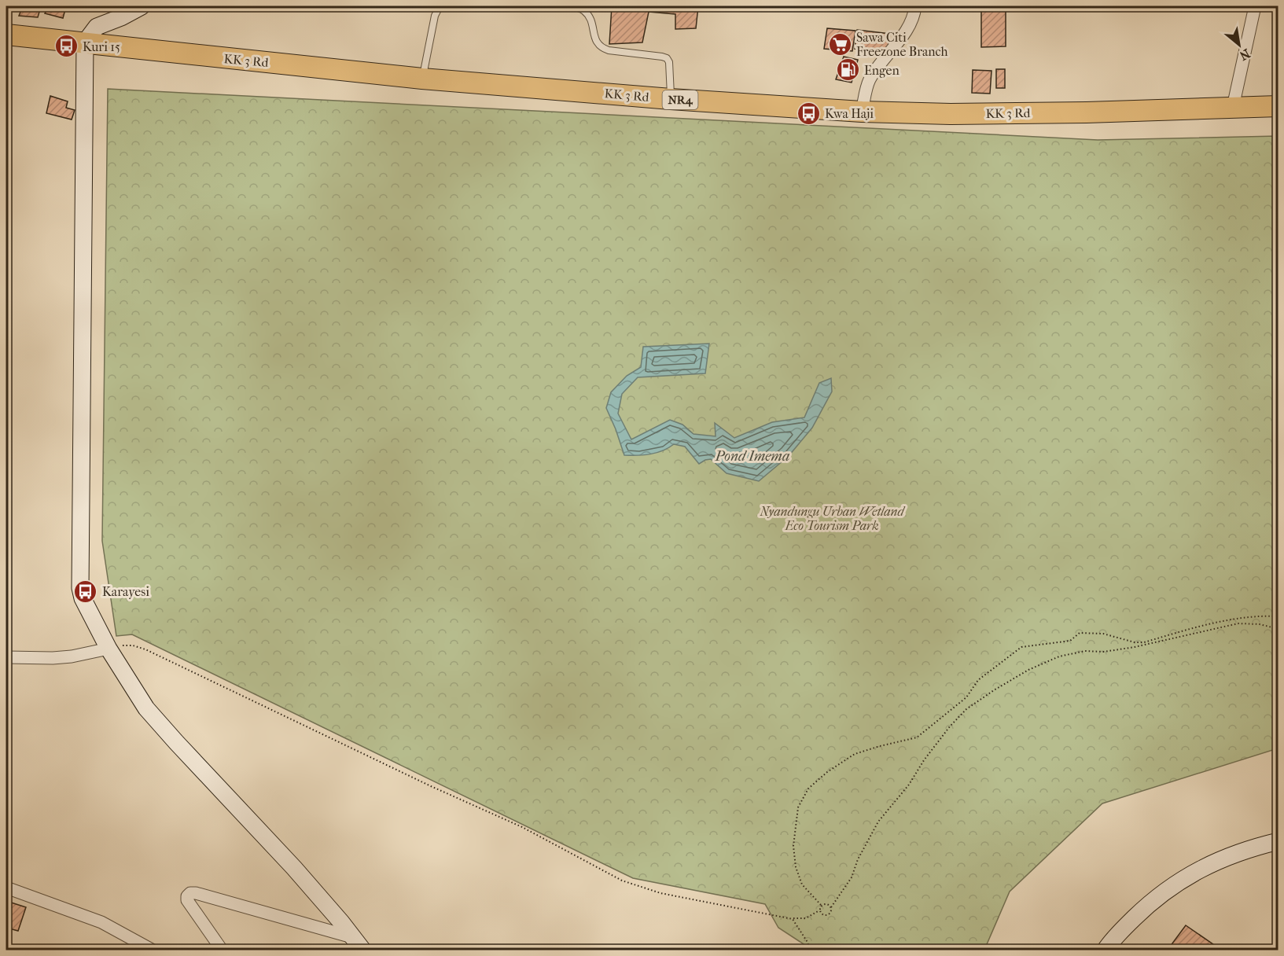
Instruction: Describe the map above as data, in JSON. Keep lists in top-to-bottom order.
{
  "streets": {
    "highway": ["KK 3 Rd", "NR4"]
  },
  "water": ["Pond Imema"],
  "parks": ["Nyandungu Urban Wetland Eco Tourism Park"],
  "places": {
    "supermarket": ["Sawa Citi Freezone Branch"],
    "bus stop": ["Kuri 15", "Kwa Haji", "Karayesi"],
    "fuel station": ["Engen"]
  },
  "north": "bottom right"
}
